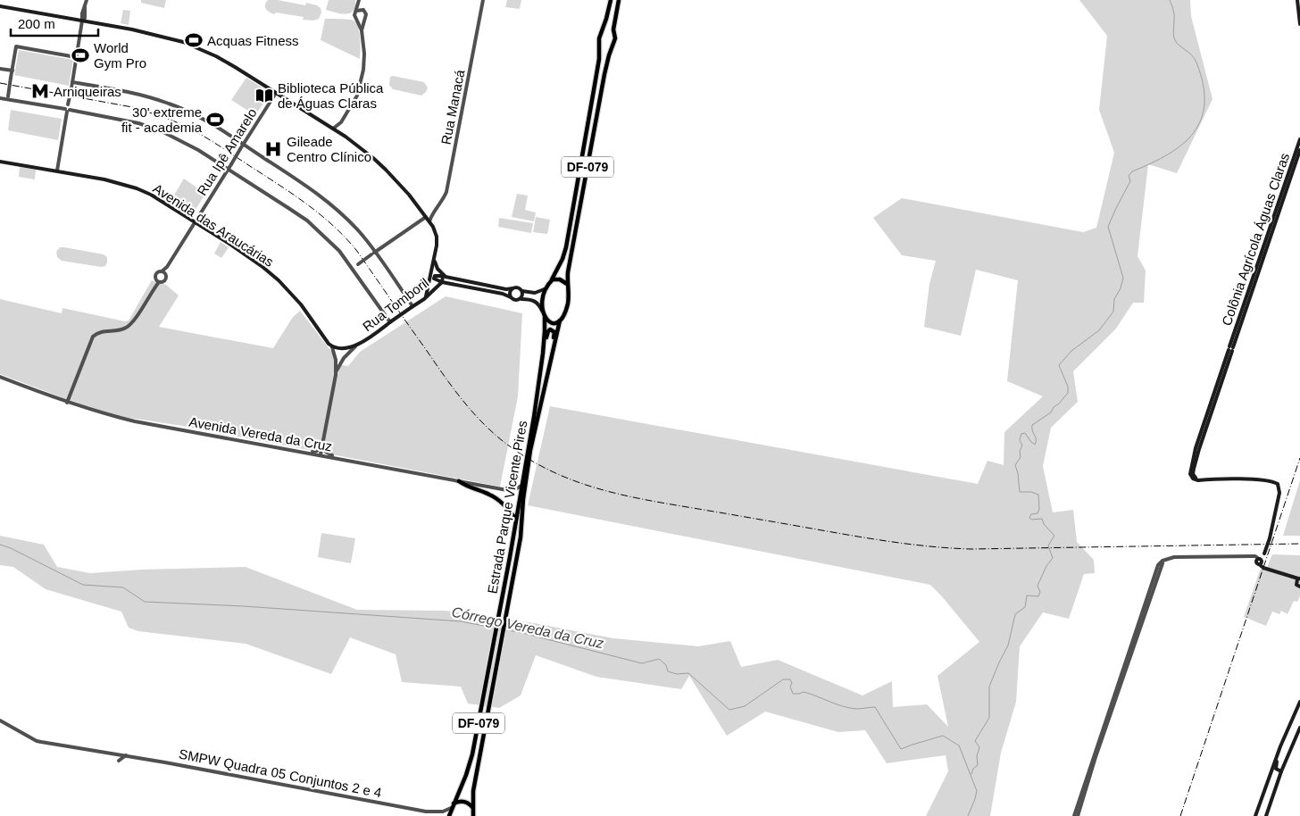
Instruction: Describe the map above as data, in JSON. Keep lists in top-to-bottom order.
{
  "streets": {
    "main road": [
      "DF-079",
      "Avenida das Araucárias",
      "Colônia Agrícola Águas Claras",
      "Rua Tomboril",
      "Estrada Parque Vicente Pires"
    ],
    "street": [
      "Rua Manacá",
      "Rua Ipê Amarelo",
      "Avenida Vereda da Cruz",
      "SMPW Quadra 05 Conjuntos 2 e 4"
    ]
  },
  "crossings": [
    ["Rua Ipê Amarelo", "Avenida das Araucárias"],
    ["DF-079", "Estrada Parque Vicente Pires"],
    ["DF-079", "SMPW Quadra 05 Conjuntos 2 e 4"],
    ["Avenida das Araucárias", "Rua Tomboril"],
    ["Rua Tomboril", "Avenida Vereda da Cruz"],
    ["Avenida Vereda da Cruz", "Estrada Parque Vicente Pires"]
  ],
  "water": ["Córrego Vereda da Cruz"],
  "places": {
    "sports": ["Acquas Fitness", "World Gym Pro", "30' extreme fit - academia"],
    "metro station": ["Arniqueiras"],
    "library": ["Biblioteca Pública de Águas Claras"],
    "hospital": ["Gileade Centro Clínico"]
  },
  "scale_bar": "200 m"
}
